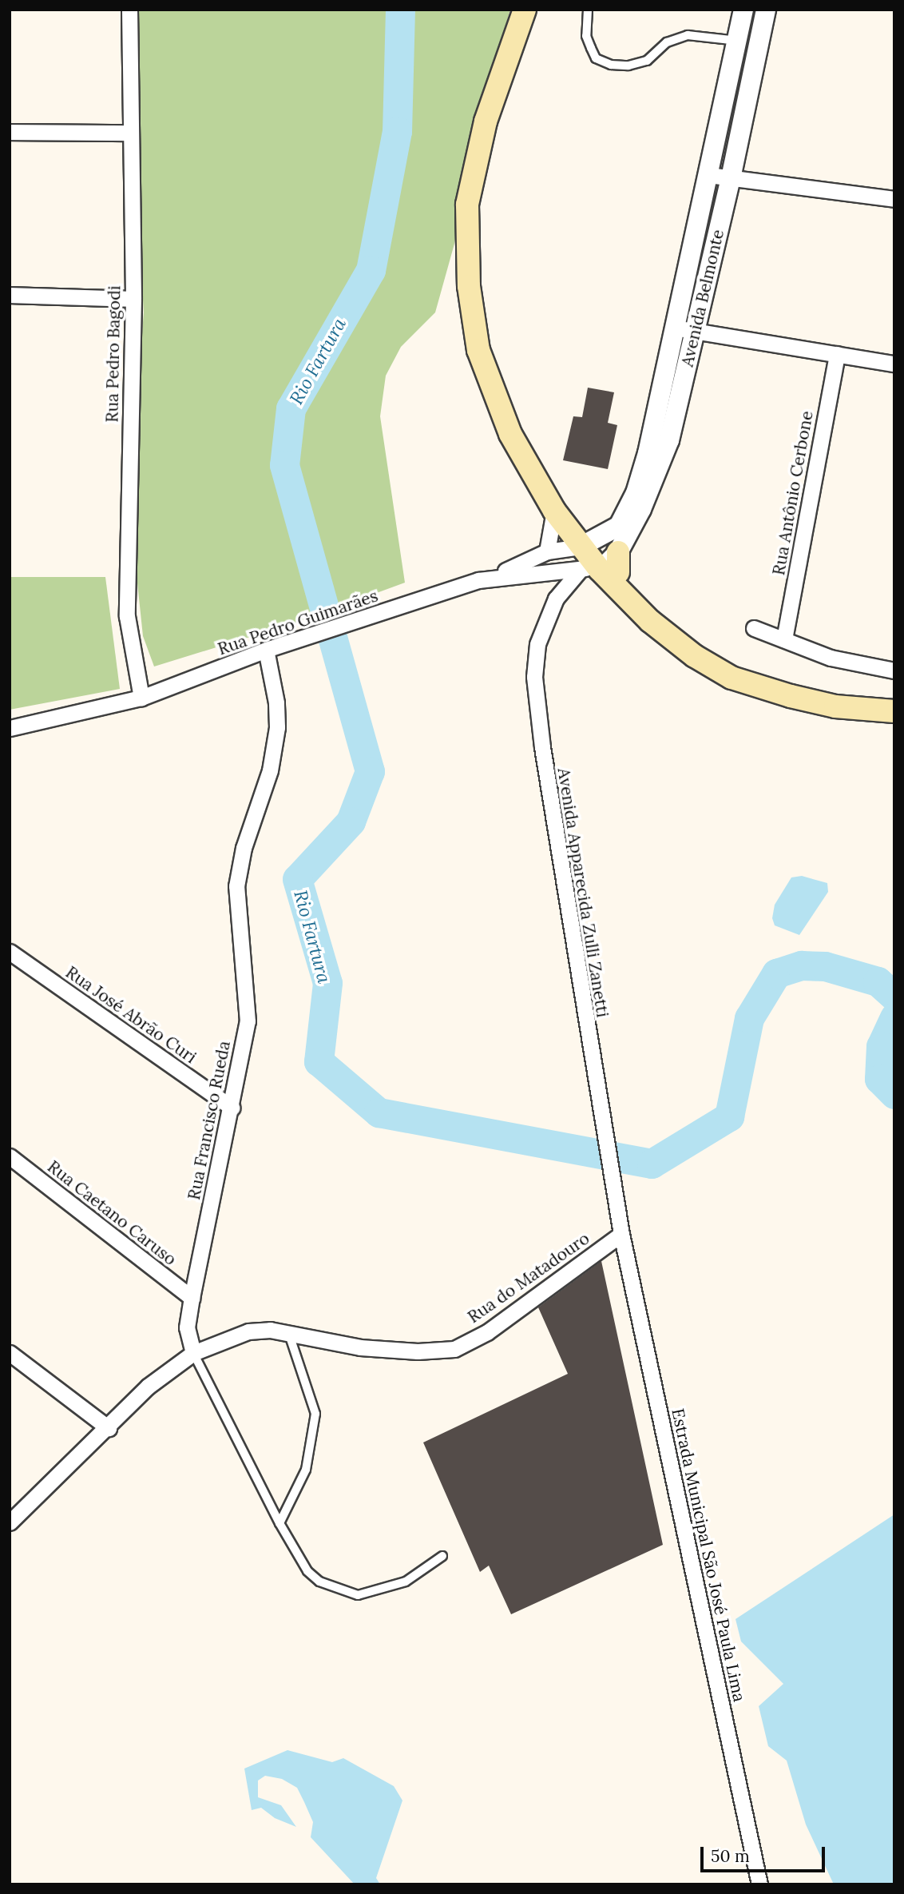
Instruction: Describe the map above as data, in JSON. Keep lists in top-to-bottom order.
{
  "streets": {
    "street": [
      "Avenida Belmonte",
      "Rua Pedro Bagodi",
      "Rua Antônio Cerbone",
      "Rua Pedro Guimarães",
      "Avenida Apparecida Zulli Zanetti",
      "Rua José Abrão Curi",
      "Rua Francisco Rueda",
      "Rua Caetano Caruso",
      "Rua do Matadouro",
      "Estrada Municipal São José Paula Lima"
    ]
  },
  "crossings": [
    ["Avenida Belmonte", "Rua Pedro Guimarães"],
    ["Avenida Belmonte", "Avenida Apparecida Zulli Zanetti"],
    ["Rua Pedro Bagodi", "Rua Pedro Guimarães"],
    ["Rua Pedro Guimarães", "Avenida Apparecida Zulli Zanetti"],
    ["Rua Pedro Guimarães", "Rua Francisco Rueda"],
    ["Avenida Apparecida Zulli Zanetti", "Rua do Matadouro"],
    ["Avenida Apparecida Zulli Zanetti", "Estrada Municipal São José Paula Lima"],
    ["Rua José Abrão Curi", "Rua Francisco Rueda"],
    ["Rua Francisco Rueda", "Rua Caetano Caruso"],
    ["Rua Francisco Rueda", "Rua do Matadouro"],
    ["Rua do Matadouro", "Estrada Municipal São José Paula Lima"]
  ],
  "water": ["Rio Fartura"],
  "scale_bar": "50 m"
}
